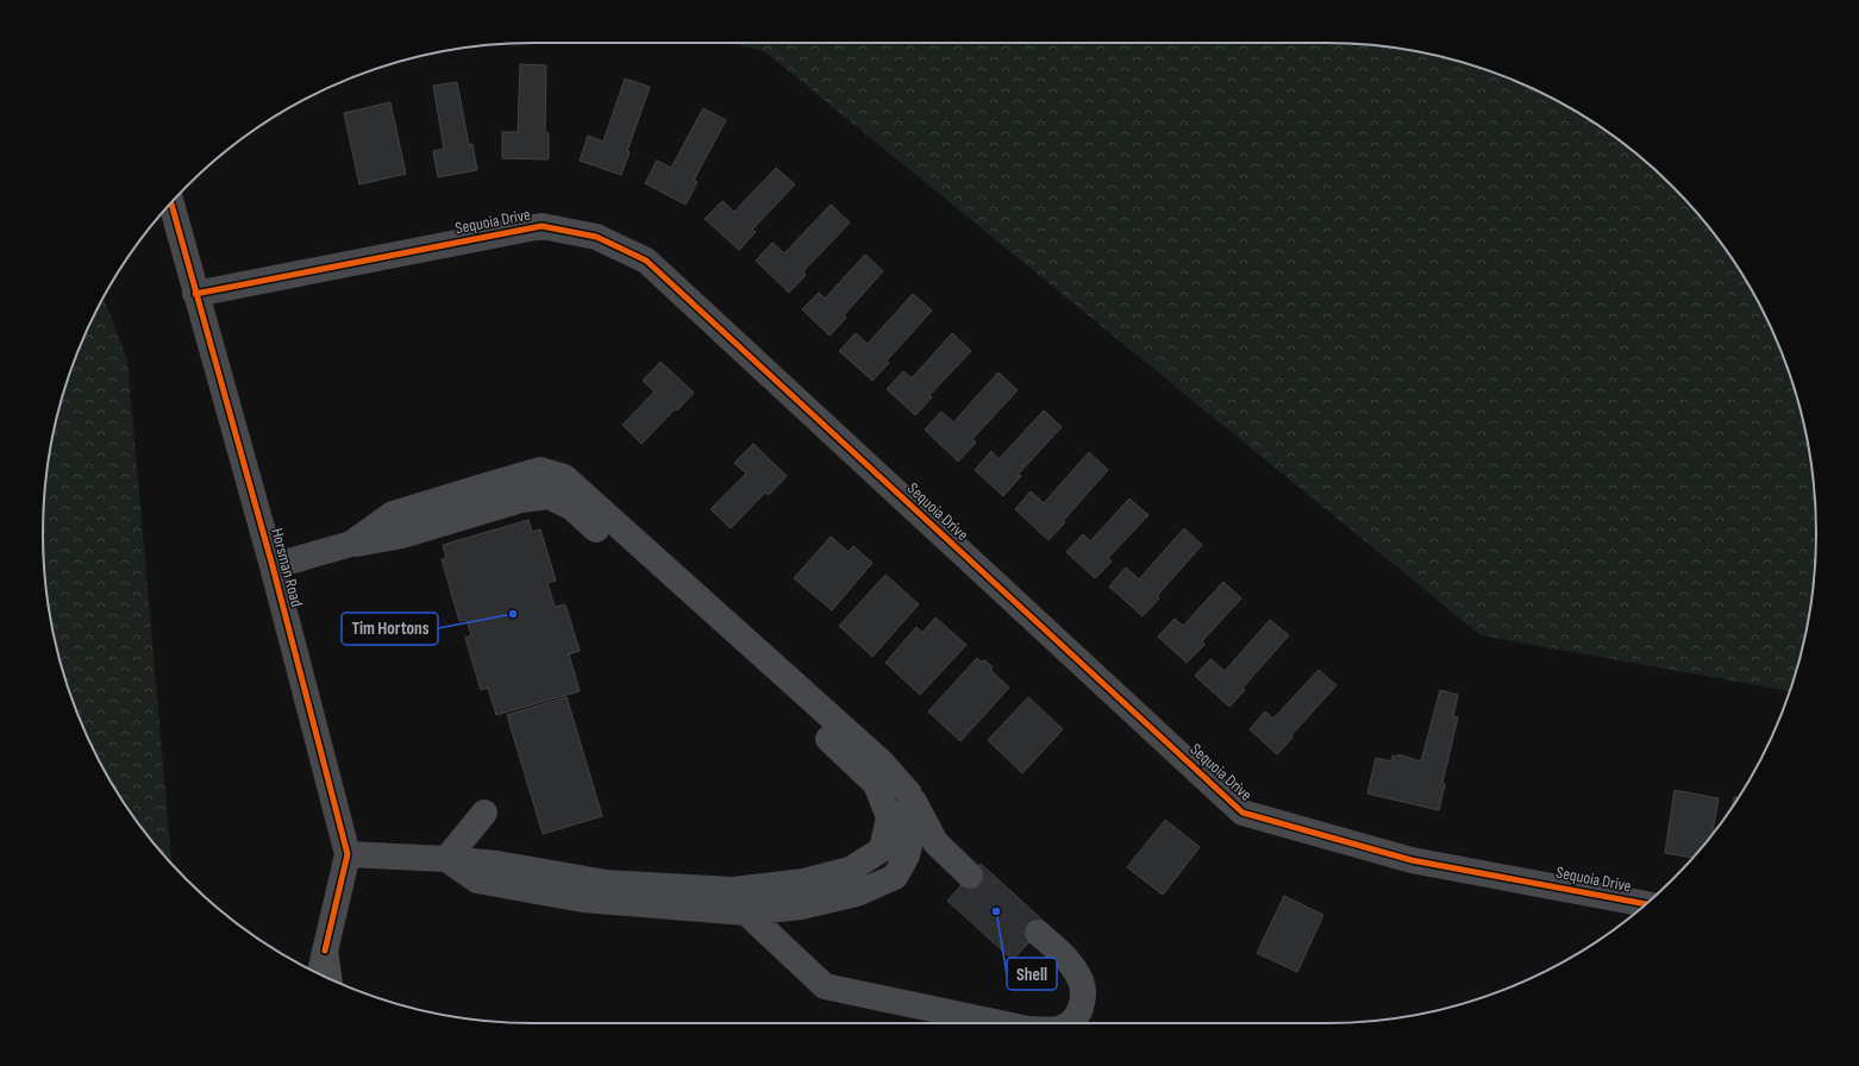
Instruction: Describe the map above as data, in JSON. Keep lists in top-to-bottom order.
{
  "streets": {
    "street": ["Sequoia Drive", "Horsman Road"]
  },
  "crossings": [
    ["Sequoia Drive", "Horsman Road"]
  ],
  "places": ["Tim Hortons", "Shell"]
}
